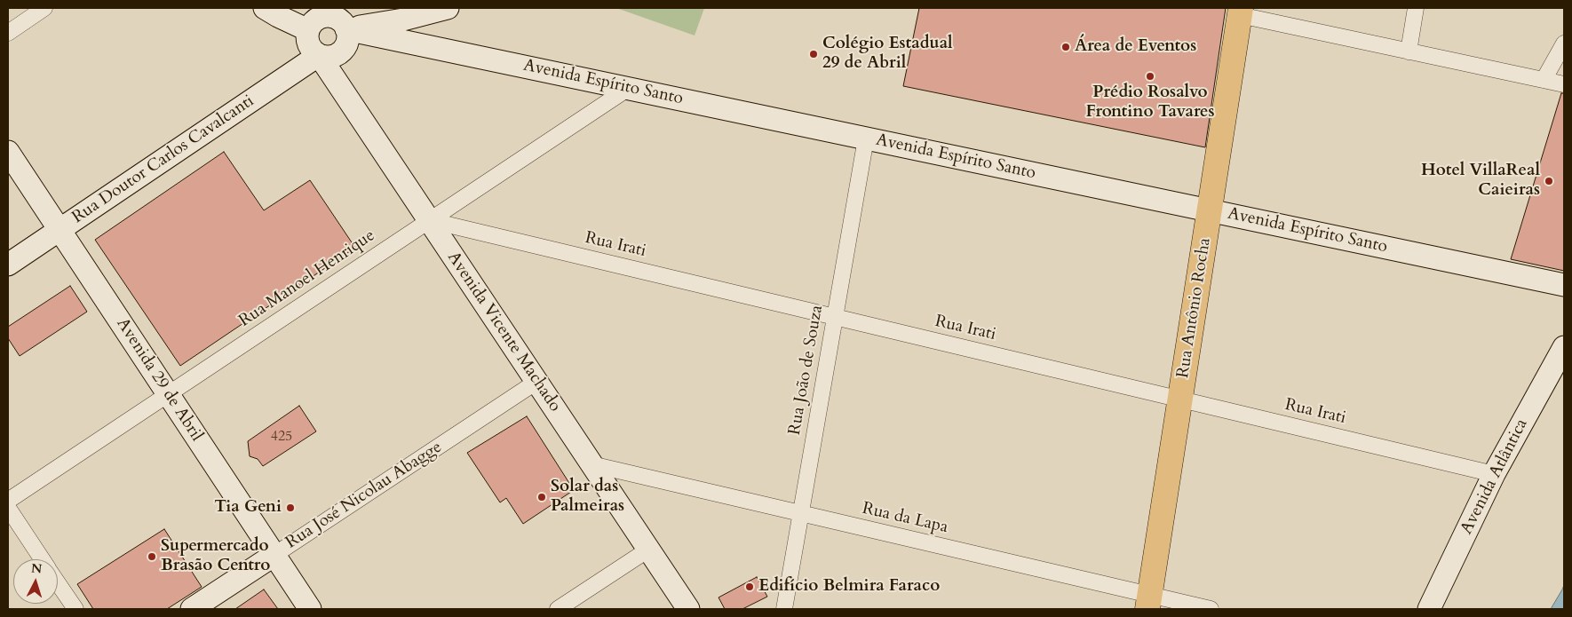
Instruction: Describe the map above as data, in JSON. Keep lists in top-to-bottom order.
{
  "streets": {
    "main road": [
      "Avenida Espírito Santo",
      "Rua Doutor Carlos Cavalcanti",
      "Rua Antônio Rocha",
      "Avenida Vicente Machado",
      "Avenida 29 de Abril",
      "Avenida Atlântica",
      "Rua José Nicolau Abagge"
    ],
    "street": [
      "Rua Irati",
      "Rua Manoel Henrique",
      "Rua João de Souza",
      "Rua da Lapa"
    ]
  },
  "crossings": [
    ["Avenida Espírito Santo", "Rua Doutor Carlos Cavalcanti"],
    ["Avenida Espírito Santo", "Rua Manoel Henrique"],
    ["Avenida Espírito Santo", "Rua Antônio Rocha"],
    ["Avenida Espírito Santo", "Avenida Vicente Machado"],
    ["Avenida Espírito Santo", "Rua João de Souza"],
    ["Rua Doutor Carlos Cavalcanti", "Avenida Vicente Machado"],
    ["Rua Doutor Carlos Cavalcanti", "Avenida 29 de Abril"],
    ["Rua Irati", "Rua Manoel Henrique"],
    ["Rua Irati", "Rua Antônio Rocha"],
    ["Rua Irati", "Avenida Vicente Machado"],
    ["Rua Irati", "Rua João de Souza"],
    ["Rua Irati", "Avenida Atlântica"],
    ["Rua Manoel Henrique", "Avenida Vicente Machado"],
    ["Rua Manoel Henrique", "Avenida 29 de Abril"],
    ["Rua Antônio Rocha", "Rua da Lapa"],
    ["Avenida Vicente Machado", "Rua José Nicolau Abagge"],
    ["Avenida Vicente Machado", "Rua da Lapa"],
    ["Rua João de Souza", "Rua da Lapa"],
    ["Avenida 29 de Abril", "Rua José Nicolau Abagge"]
  ],
  "places": [
    "Área de Eventos",
    "Colégio Estadual 29 de Abril",
    "Prédio Rosalvo Frontino Tavares",
    "Hotel VillaReal Caieiras",
    "Solar das Palmeiras",
    "Tia Geni",
    "Supermercado Brasão Centro",
    "Edifício Belmira Faraco"
  ],
  "house_numbers": ["425"],
  "north": "top"
}
